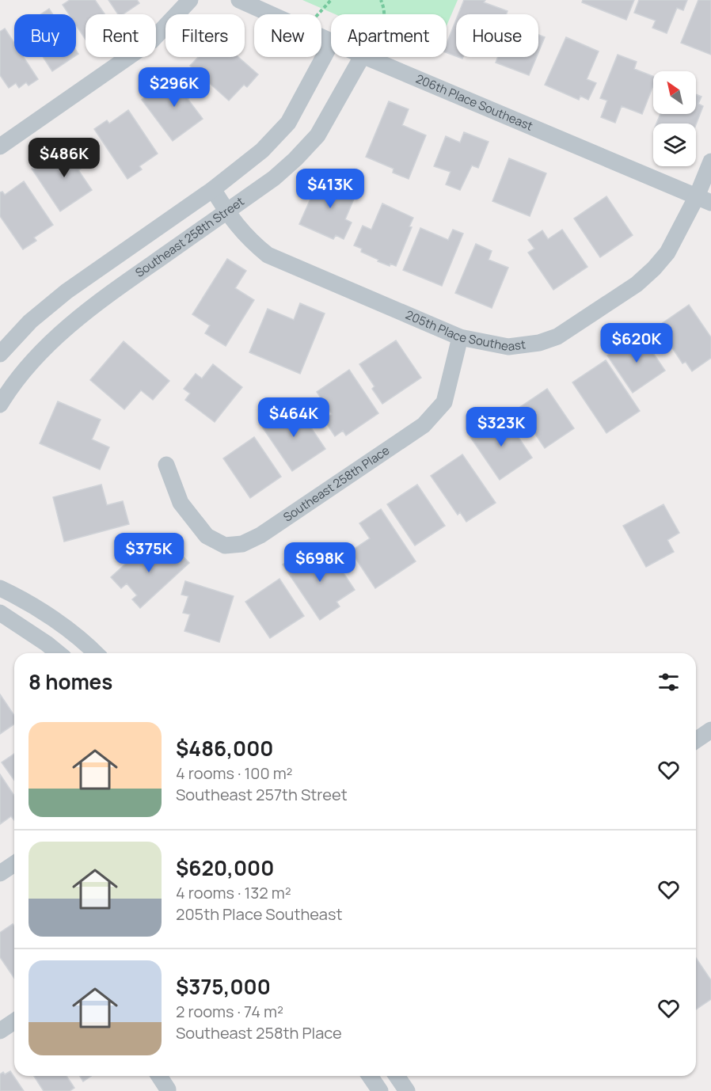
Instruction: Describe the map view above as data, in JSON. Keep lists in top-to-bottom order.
{
  "streets": {
    "street": [
      "206th Place Southeast",
      "Southeast 258th Street",
      "205th Place Southeast",
      "Southeast 258th Place"
    ]
  },
  "crossings": [
    ["206th Place Southeast", "205th Place Southeast"],
    ["Southeast 258th Street", "205th Place Southeast"],
    ["205th Place Southeast", "Southeast 258th Place"]
  ],
  "north": "top left",
  "page": {
    "chip": [
      "Buy",
      "Rent",
      "Filters",
      "New",
      "Apartment",
      "House"
    ],
    "price": [
      "$296K",
      "$486K",
      "$413K",
      "$620K",
      "$464K",
      "$323K",
      "$375K",
      "$698K"
    ],
    "heading": "8 homes",
    "list": [
      {
        "name": "$486,000",
        "note": "4 rooms · 100 m² · Southeast 257th Street"
      },
      {
        "name": "$620,000",
        "note": "4 rooms · 132 m² · 205th Place Southeast"
      },
      {
        "name": "$375,000",
        "note": "2 rooms · 74 m² · Southeast 258th Place"
      }
    ]
  }
}
